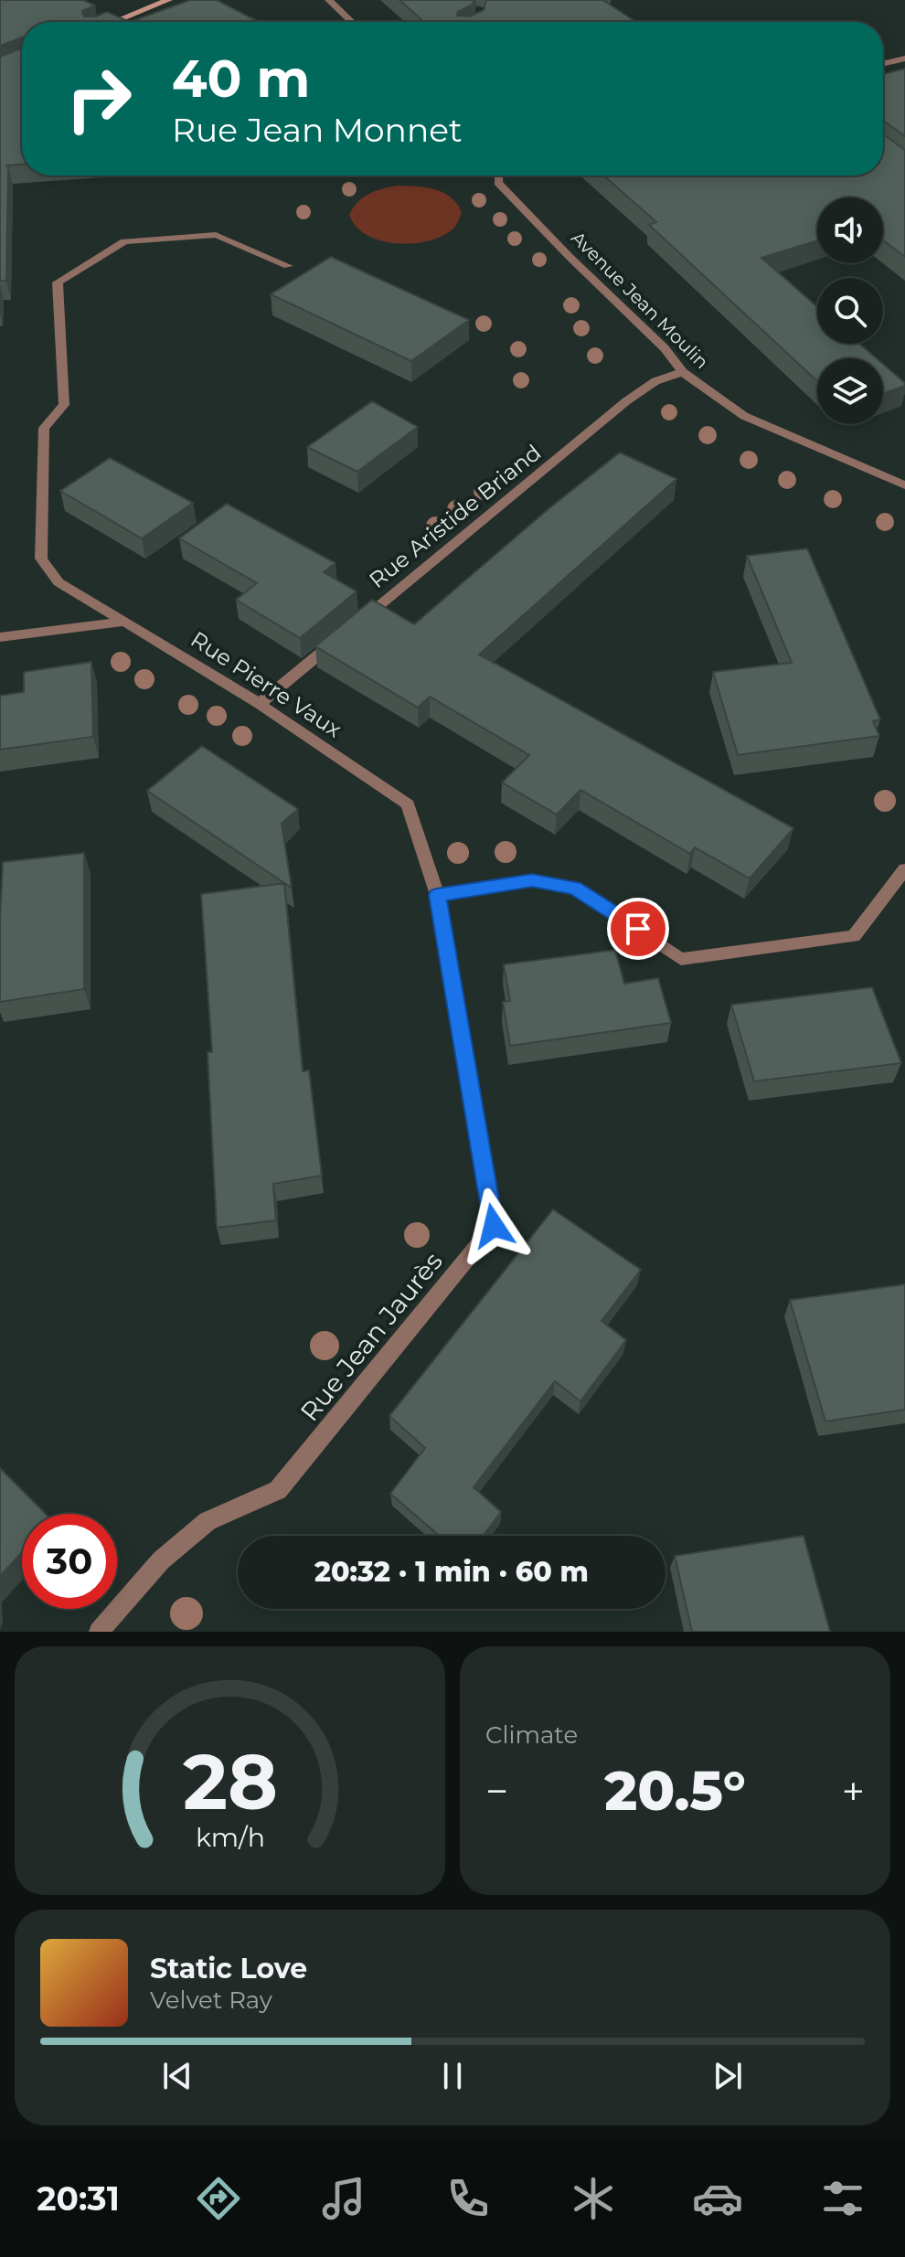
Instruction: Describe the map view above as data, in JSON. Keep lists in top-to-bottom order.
{
  "streets": {
    "street": [
      "Avenue Jean Moulin",
      "Rue Aristide Briand",
      "Rue Pierre Vaux",
      "Rue Jean Jaurès"
    ]
  },
  "crossings": [
    ["Avenue Jean Moulin", "Rue Aristide Briand"],
    ["Rue Pierre Vaux", "Rue Jean Jaurès"]
  ],
  "page": {
    "turn": ["40 m", "Rue Jean Monnet"],
    "limit": "30",
    "trip": "20:32 · 1 min · 60 m",
    "tile": "Climate",
    "heat": ["−", "20.5°", "+"],
    "song": ["Static Love", "Velvet Ray"],
    "tabs": "20:31",
    "gauge": ["28", "km/h"]
  }
}
